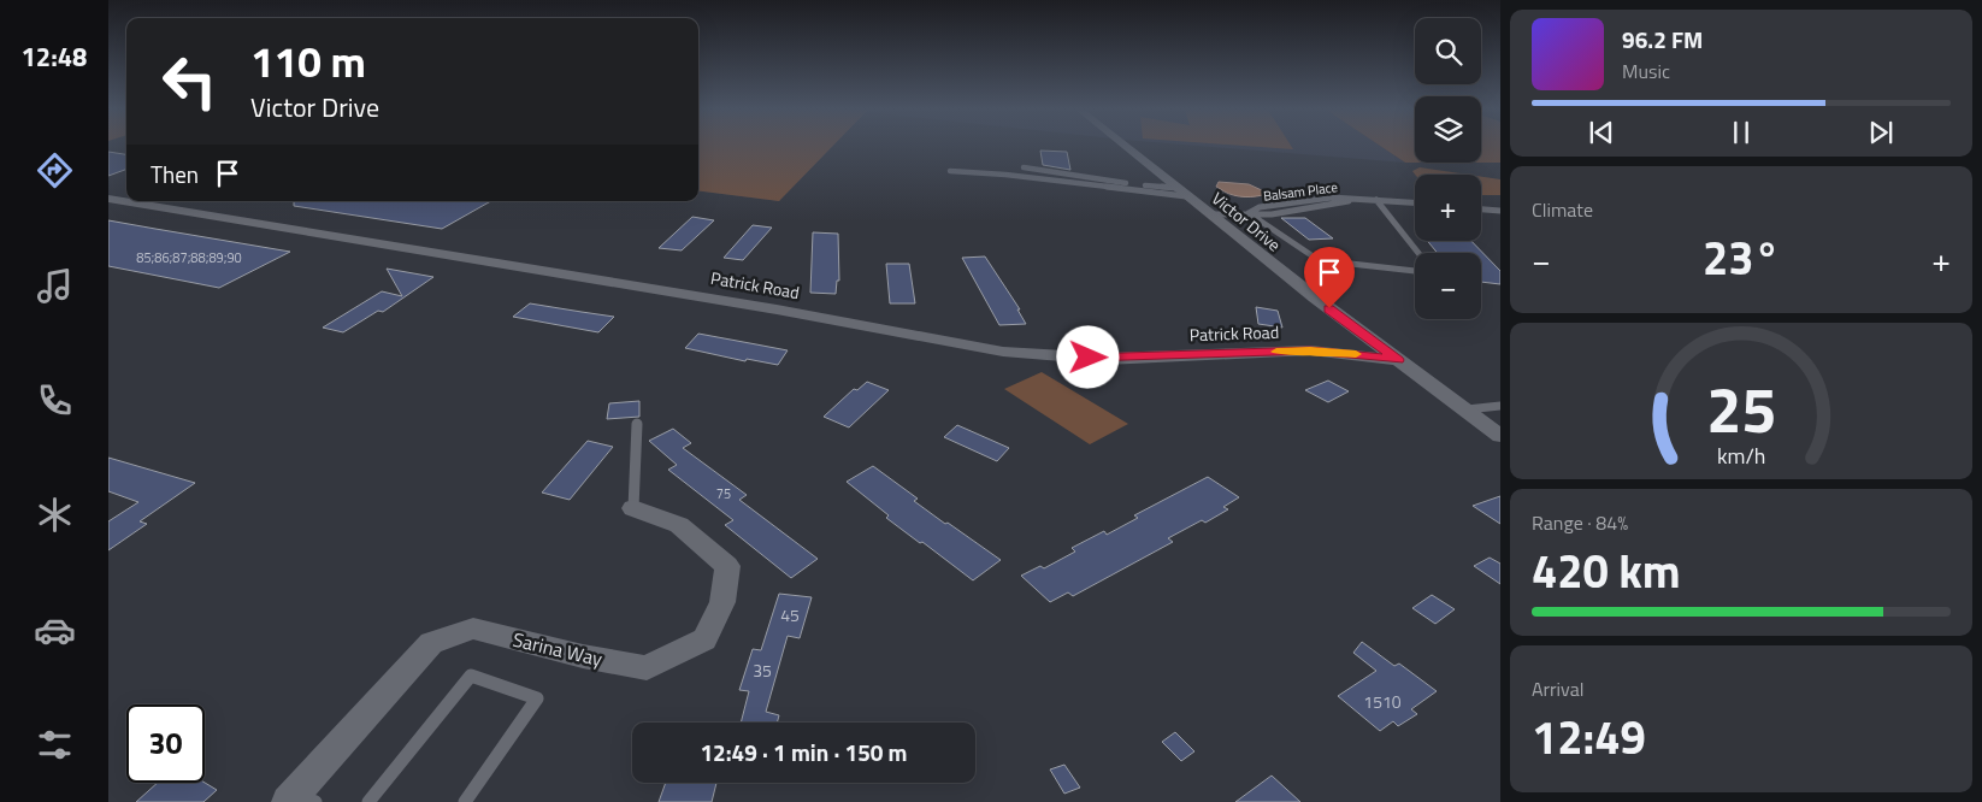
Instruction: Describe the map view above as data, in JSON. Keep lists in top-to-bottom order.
{
  "streets": {
    "street": ["Victor Drive", "Patrick Road", "Sarina Way"],
    "lane": ["Balsam Place"]
  },
  "crossings": [
    ["Balsam Place", "Victor Drive"],
    ["Victor Drive", "Patrick Road"]
  ],
  "house_numbers": [
    "85;86;87;88;89;90",
    "75",
    "45",
    "35",
    "1510"
  ],
  "page": {
    "tabs": "12:48",
    "map_buttons": ["+", "−"],
    "turn": ["110 m", "Victor Drive"],
    "song": ["96.2 FM", "Music"],
    "then": "Then",
    "tile": [
      "Climate",
      ["Range · 84%", "420 km"],
      ["Arrival", "12:49"]
    ],
    "heat": ["−", "23°", "+"],
    "limit": "30",
    "trip": "12:49 · 1 min · 150 m",
    "gauge": ["25", "km/h"]
  }
}
